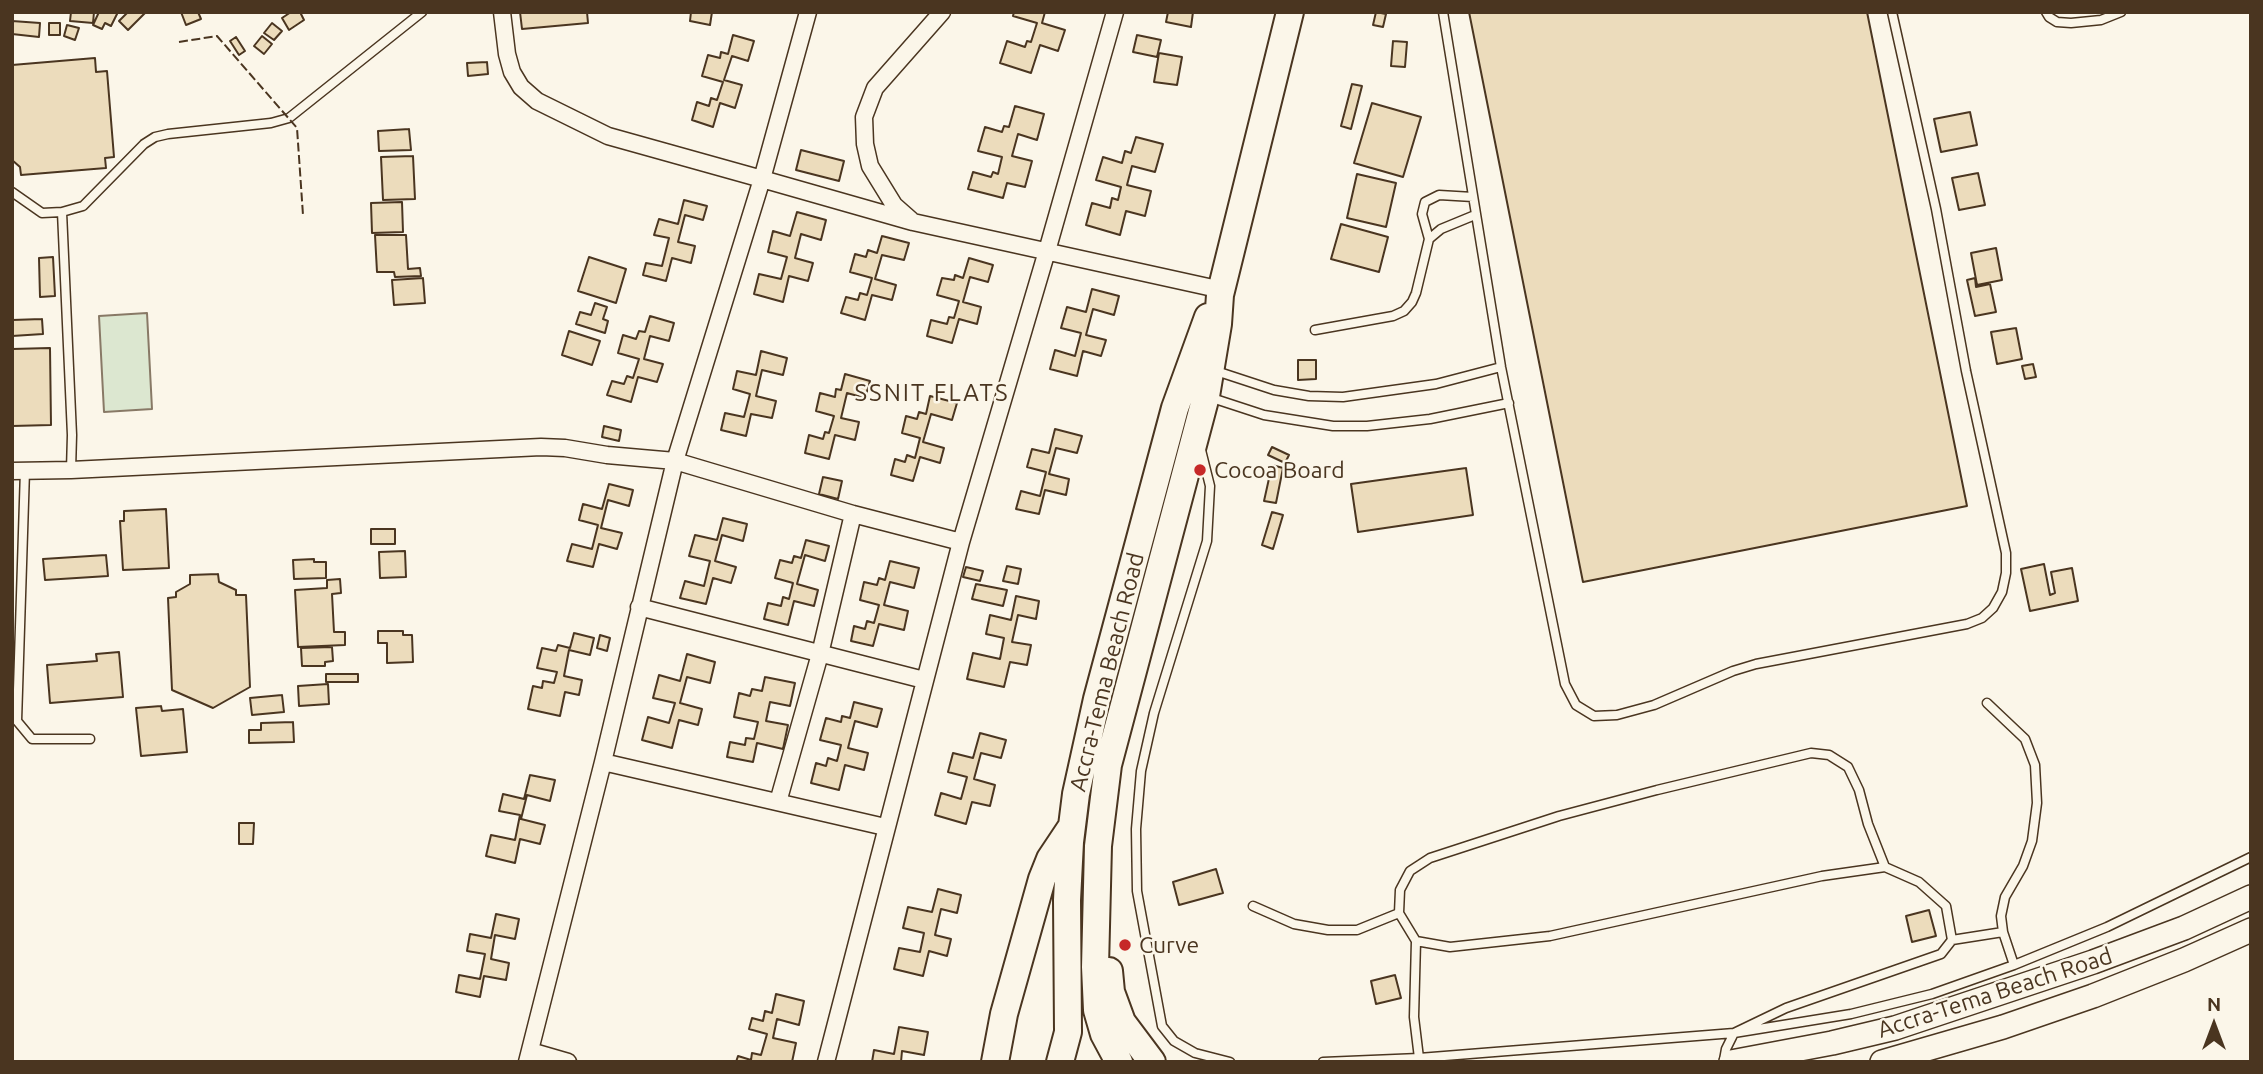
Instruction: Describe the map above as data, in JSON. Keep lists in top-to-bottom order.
{
  "streets": {
    "main road": ["Accra-Tema Beach Road"]
  },
  "districts": ["SSNIT FLATS"],
  "places": ["Cocoa Board", "Curve"],
  "north": "top"
}
